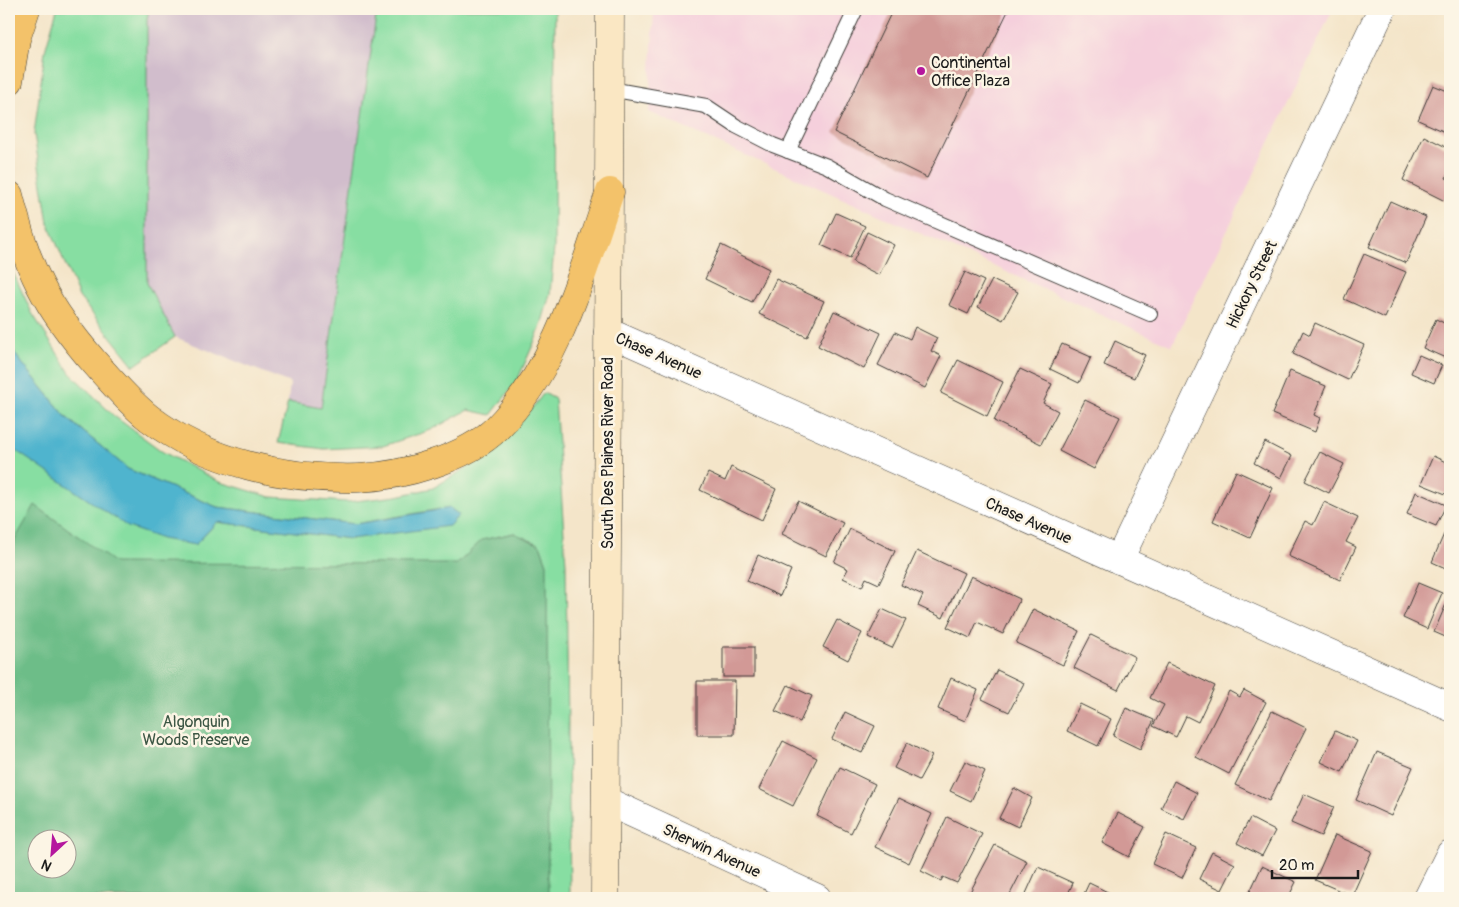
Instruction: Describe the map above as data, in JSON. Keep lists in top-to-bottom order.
{
  "streets": {
    "main road": ["South Des Plaines River Road"],
    "street": ["Hickory Street", "Chase Avenue", "Sherwin Avenue"]
  },
  "crossings": [
    ["Hickory Street", "Chase Avenue"],
    ["Chase Avenue", "South Des Plaines River Road"],
    ["South Des Plaines River Road", "Sherwin Avenue"]
  ],
  "parks": ["Algonquin Woods Preserve"],
  "places": ["Continental Office Plaza"],
  "scale_bar": "20 m",
  "north": "bottom left"
}
